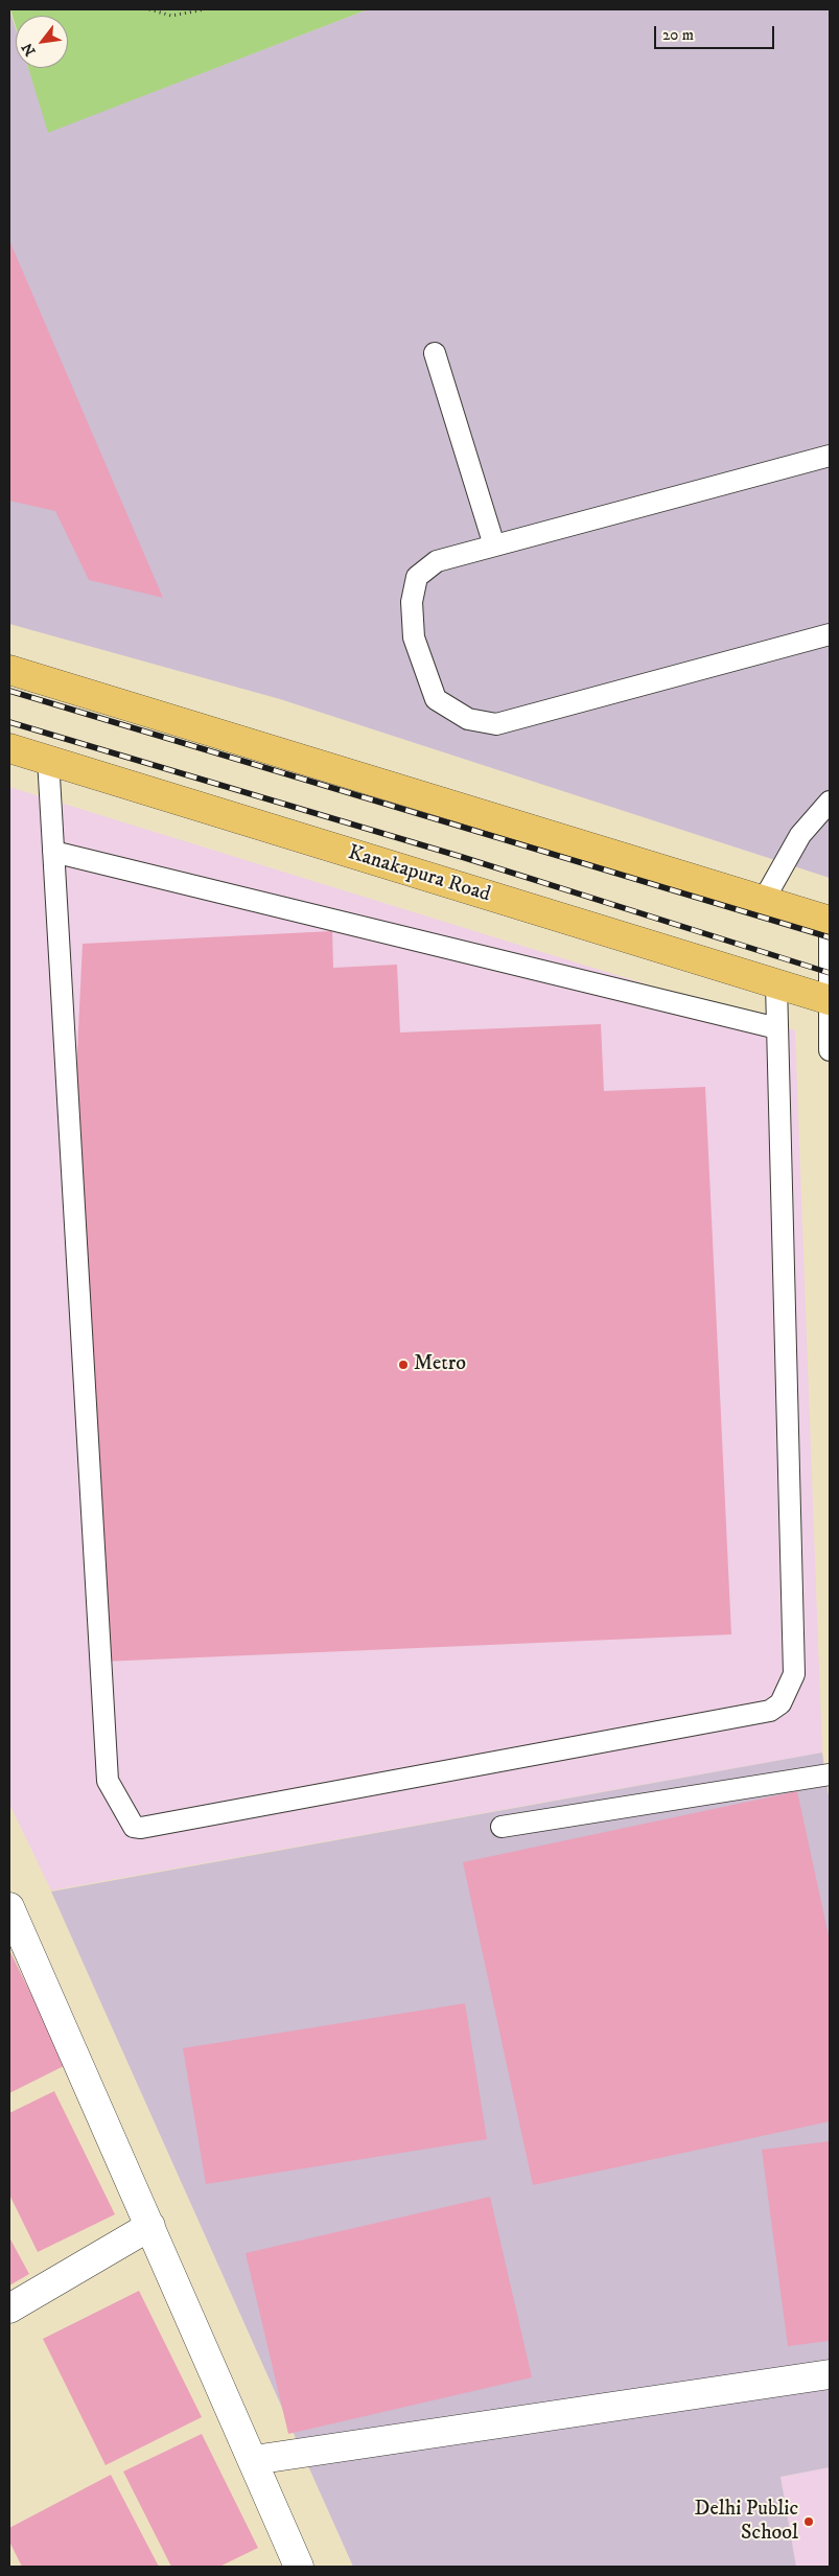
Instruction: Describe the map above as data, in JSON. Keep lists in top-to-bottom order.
{
  "streets": {
    "highway": ["Kanakapura Road"]
  },
  "places": ["Metro", "Delhi Public School"],
  "scale_bar": "20 m",
  "north": "bottom left"
}
